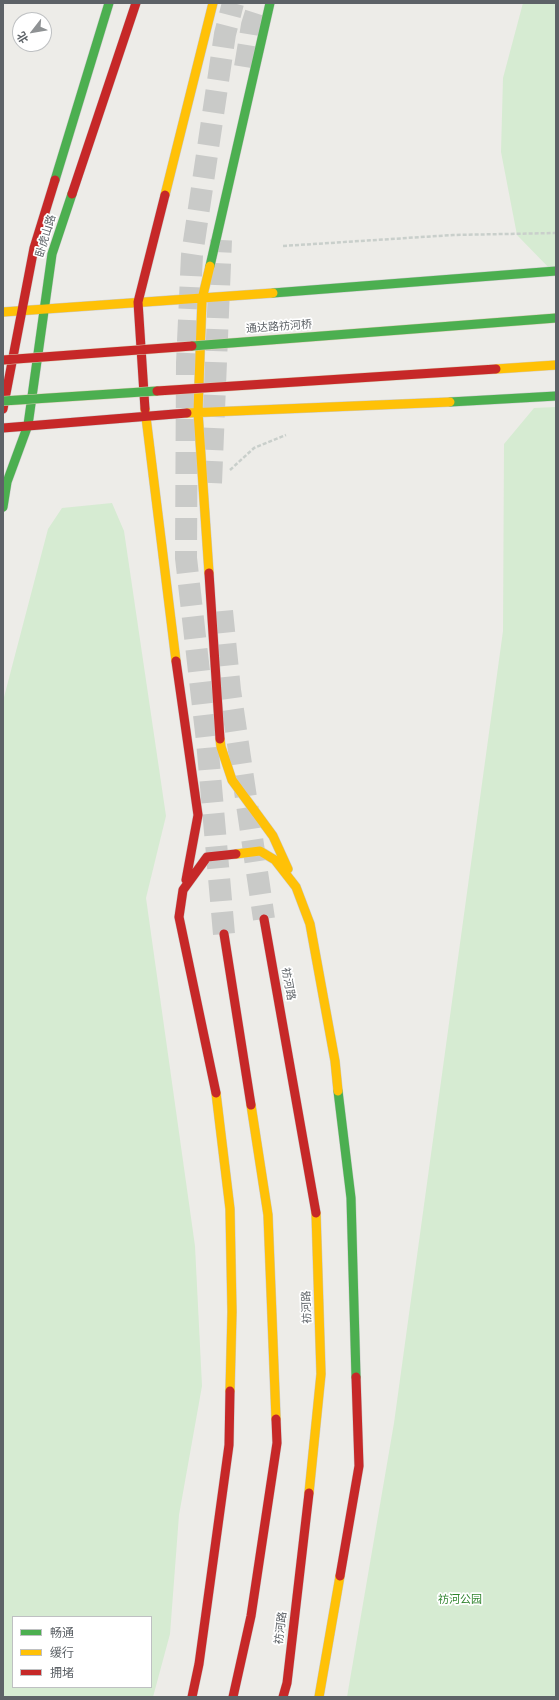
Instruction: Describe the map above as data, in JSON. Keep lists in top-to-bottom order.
{
  "streets": {
    "main road": ["卧虎山路", "通达路祊河桥", "祊河路"]
  },
  "parks": ["祊河公园"],
  "legend": ["畅通", "缓行", "拥堵"],
  "north": "bottom left"
}
